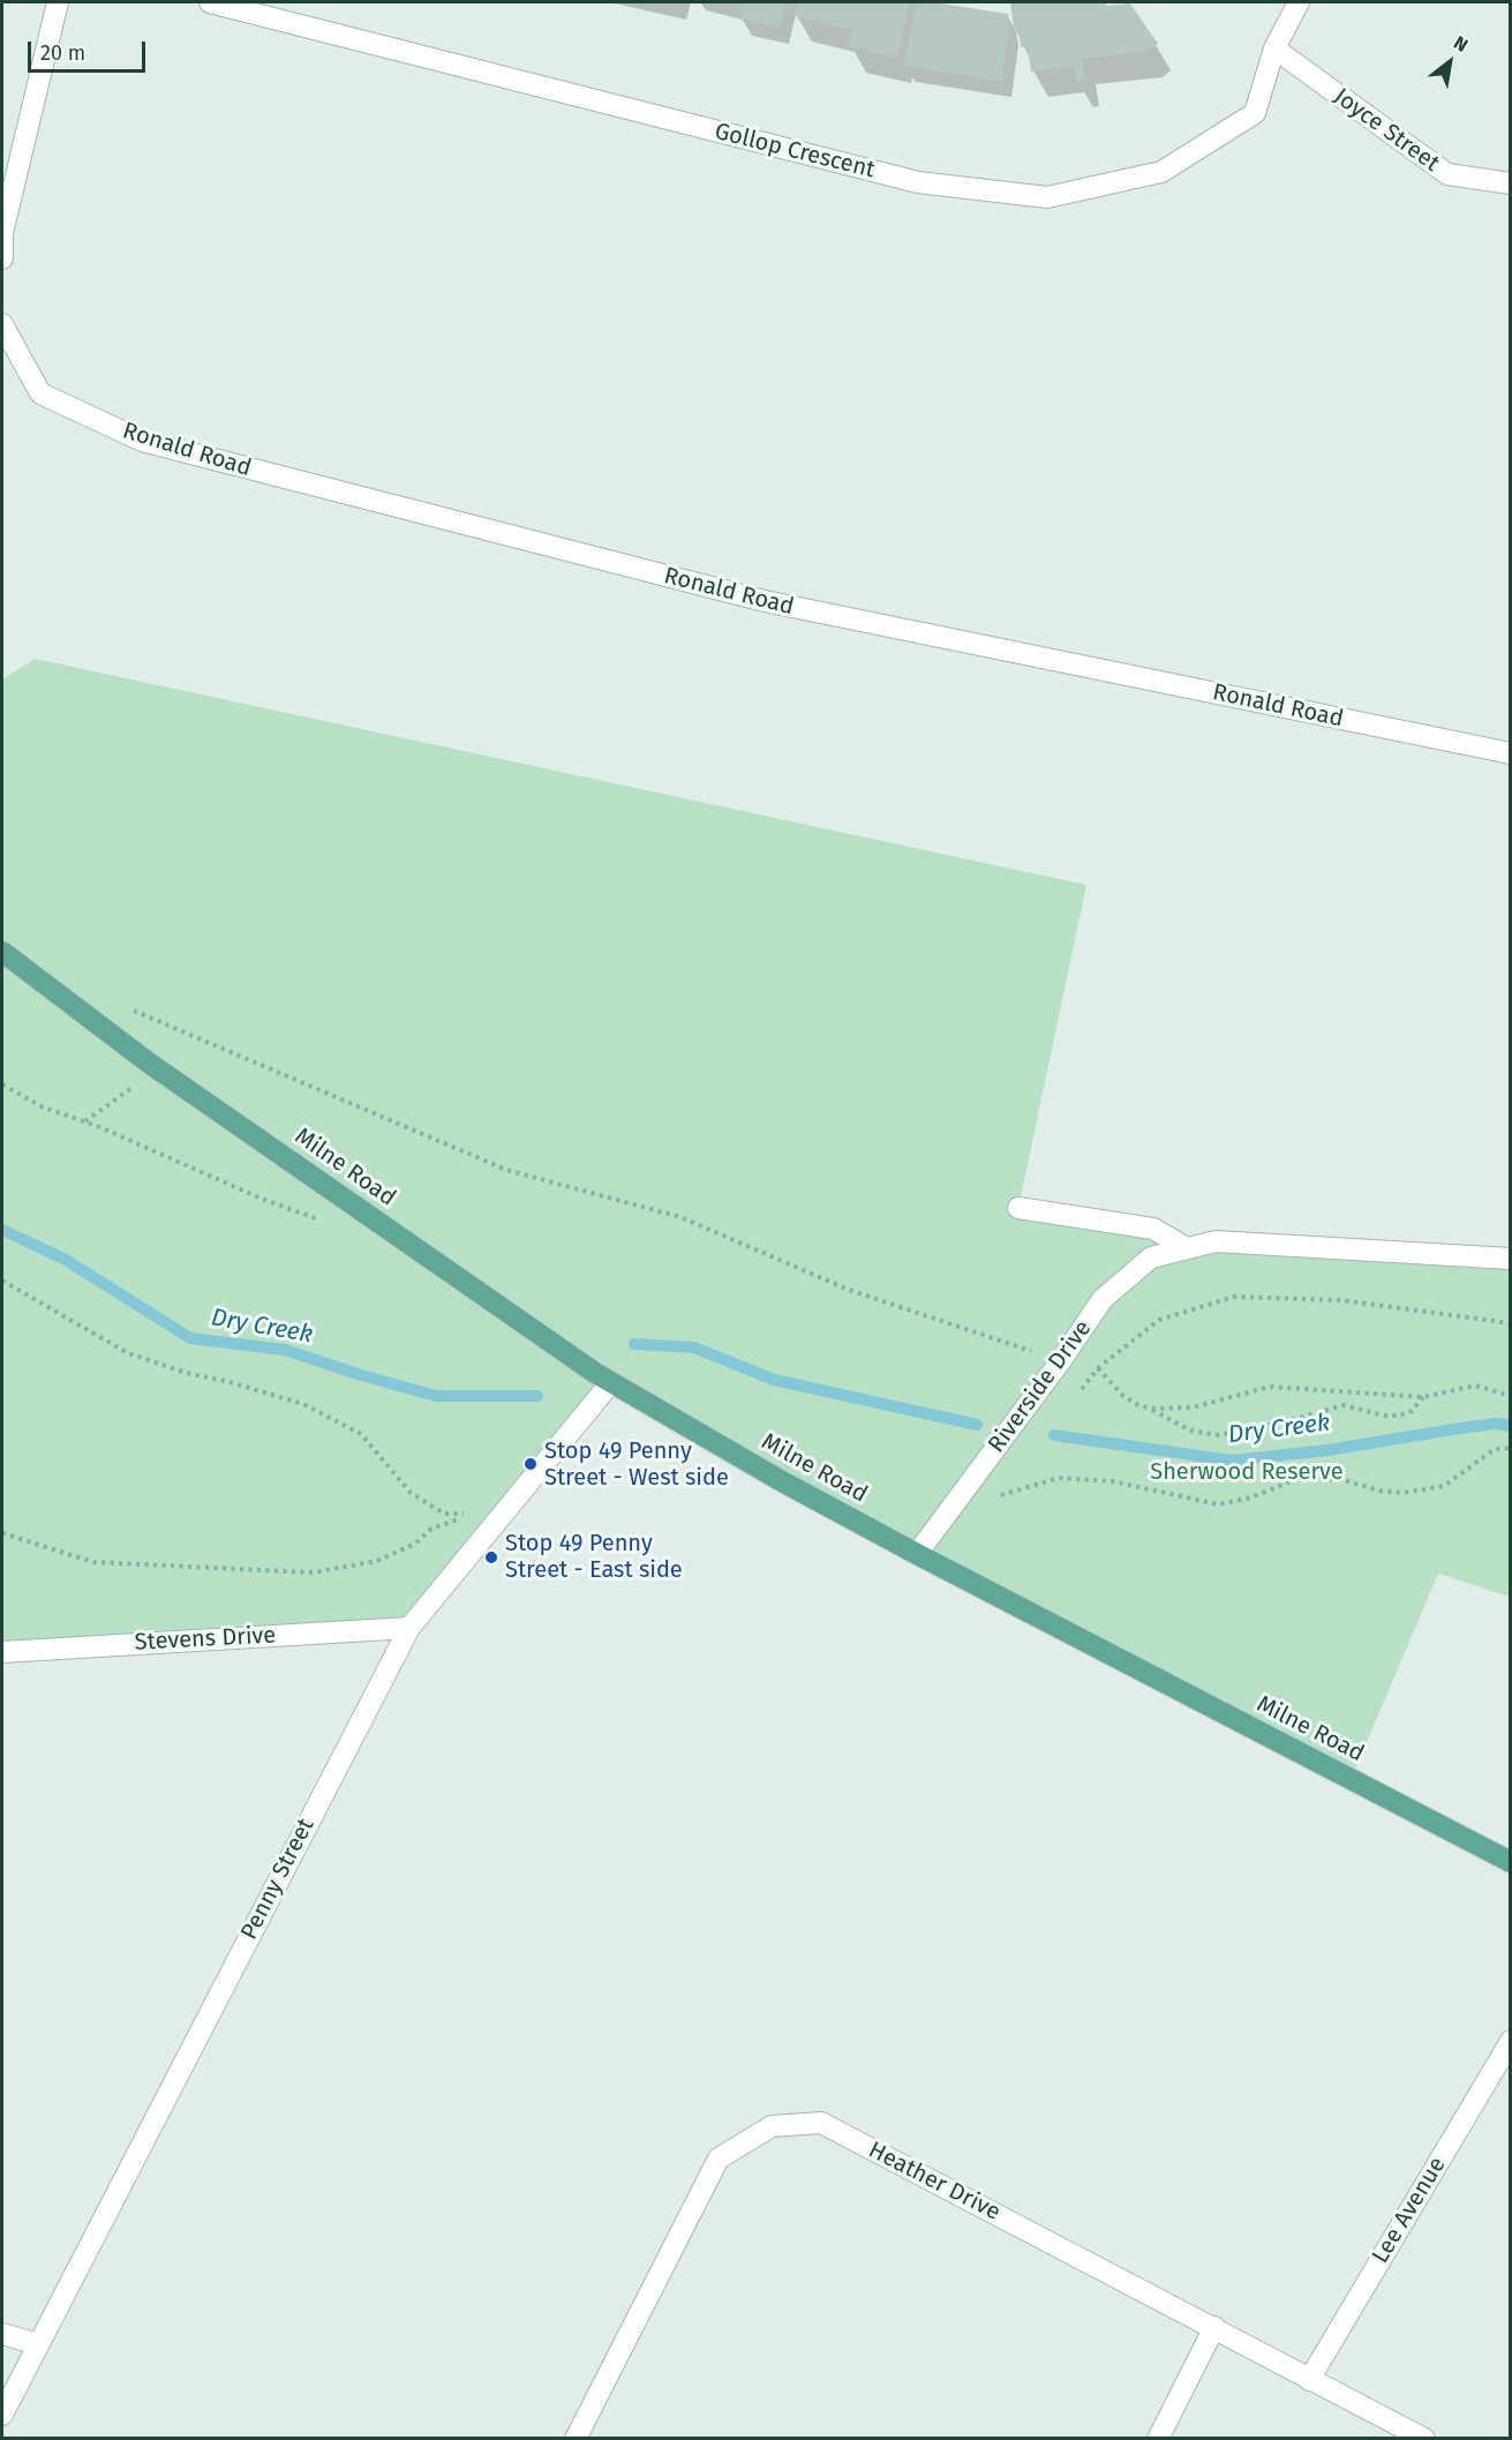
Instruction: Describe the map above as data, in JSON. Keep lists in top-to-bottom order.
{
  "streets": {
    "main road": ["Milne Road"],
    "street": [
      "Joyce Street",
      "Gollop Crescent",
      "Ronald Road",
      "Riverside Drive",
      "Stevens Drive",
      "Penny Street",
      "Heather Drive",
      "Lee Avenue"
    ]
  },
  "crossings": [
    ["Joyce Street", "Gollop Crescent"],
    ["Milne Road", "Riverside Drive"],
    ["Milne Road", "Penny Street"],
    ["Stevens Drive", "Penny Street"],
    ["Heather Drive", "Lee Avenue"]
  ],
  "water": ["Dry Creek"],
  "parks": ["Sherwood Reserve"],
  "places": ["Stop 49 Penny Street - West side", "Stop 49 Penny Street - East side"],
  "scale_bar": "20 m",
  "north": "top right"
}
